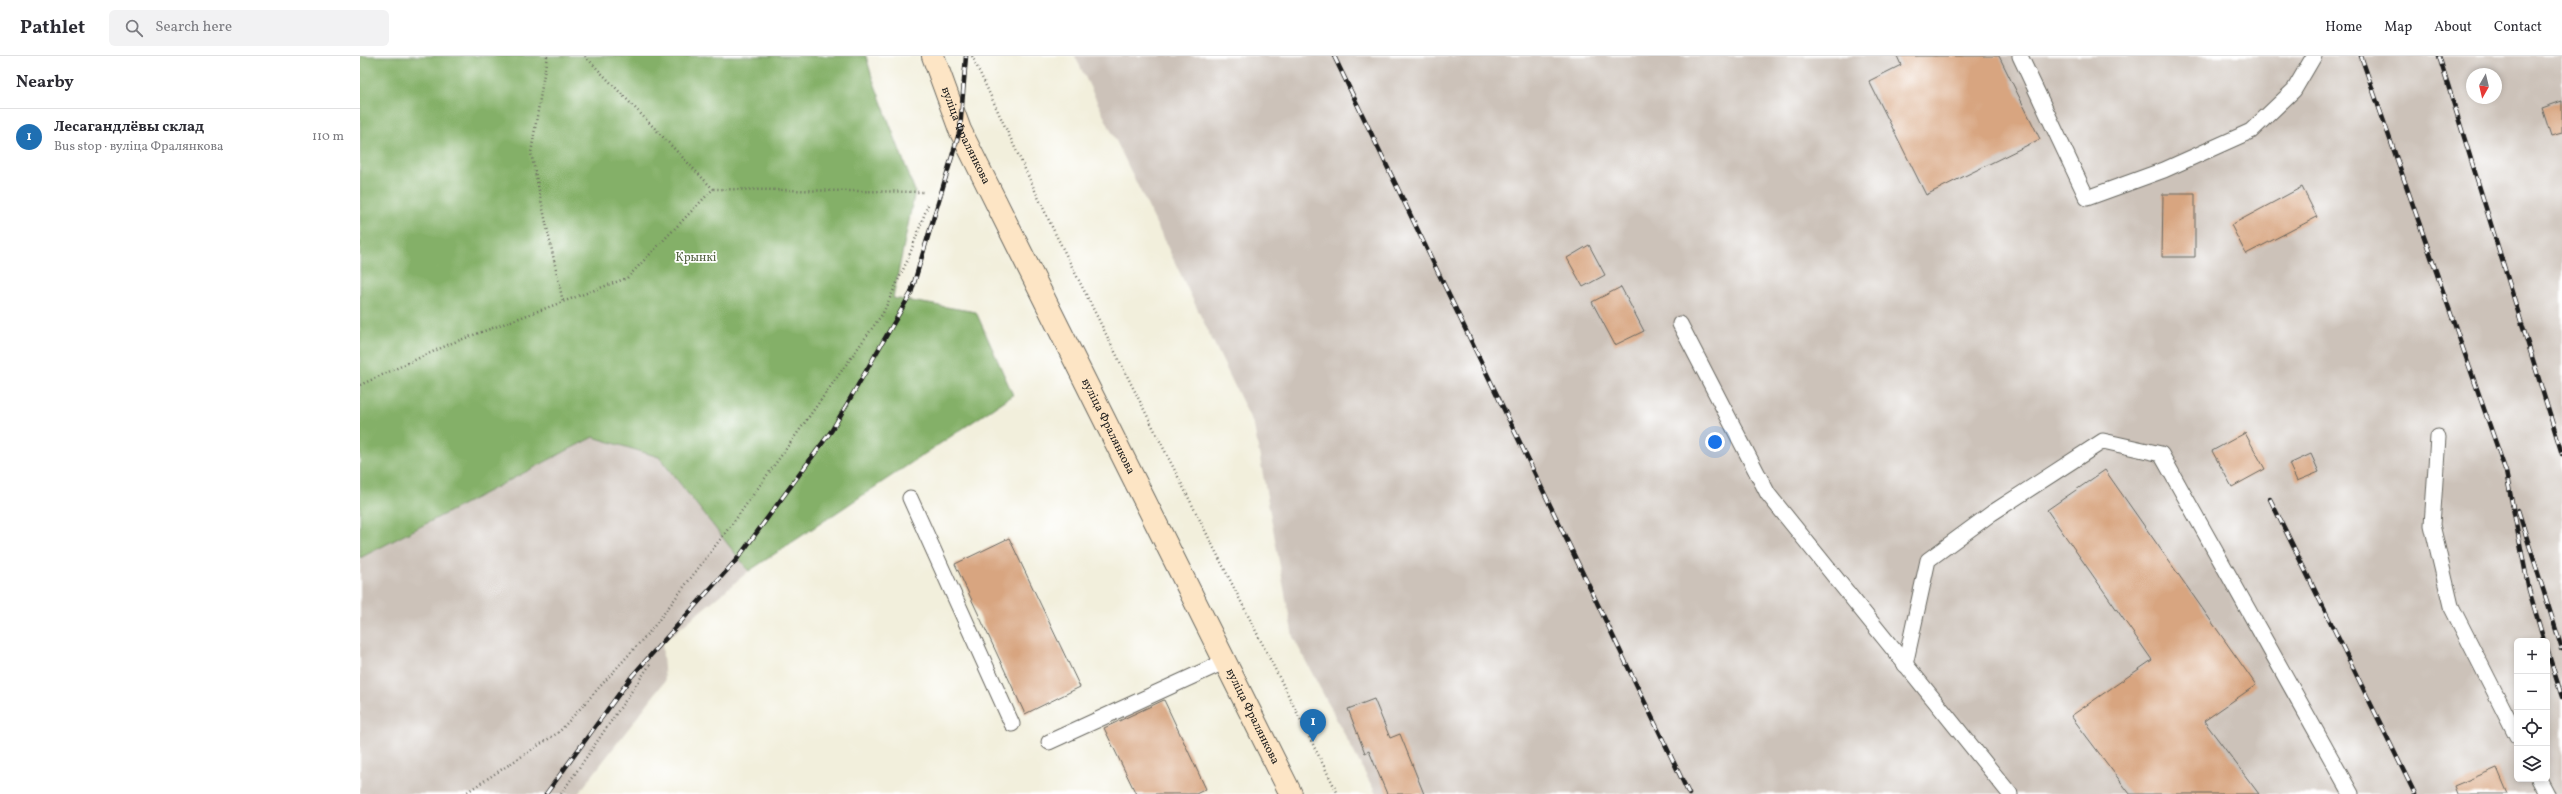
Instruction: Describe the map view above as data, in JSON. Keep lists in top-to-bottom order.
{
  "streets": {
    "main road": ["вуліца Фралянкова"]
  },
  "parks": ["Крынкі"],
  "north": "bottom",
  "page": {
    "header": "Pathlet",
    "search": "Search here",
    "nav": [
      "Home",
      "Map",
      "About",
      "Contact"
    ],
    "heading": "Nearby",
    "list": [
      {
        "mark": "1",
        "name": "Лесагандлёвы склад",
        "note": "Bus stop · вуліца Фралянкова",
        "value": "110 m"
      }
    ],
    "map_buttons": ["+", "−"],
    "pins": "1"
  }
}
